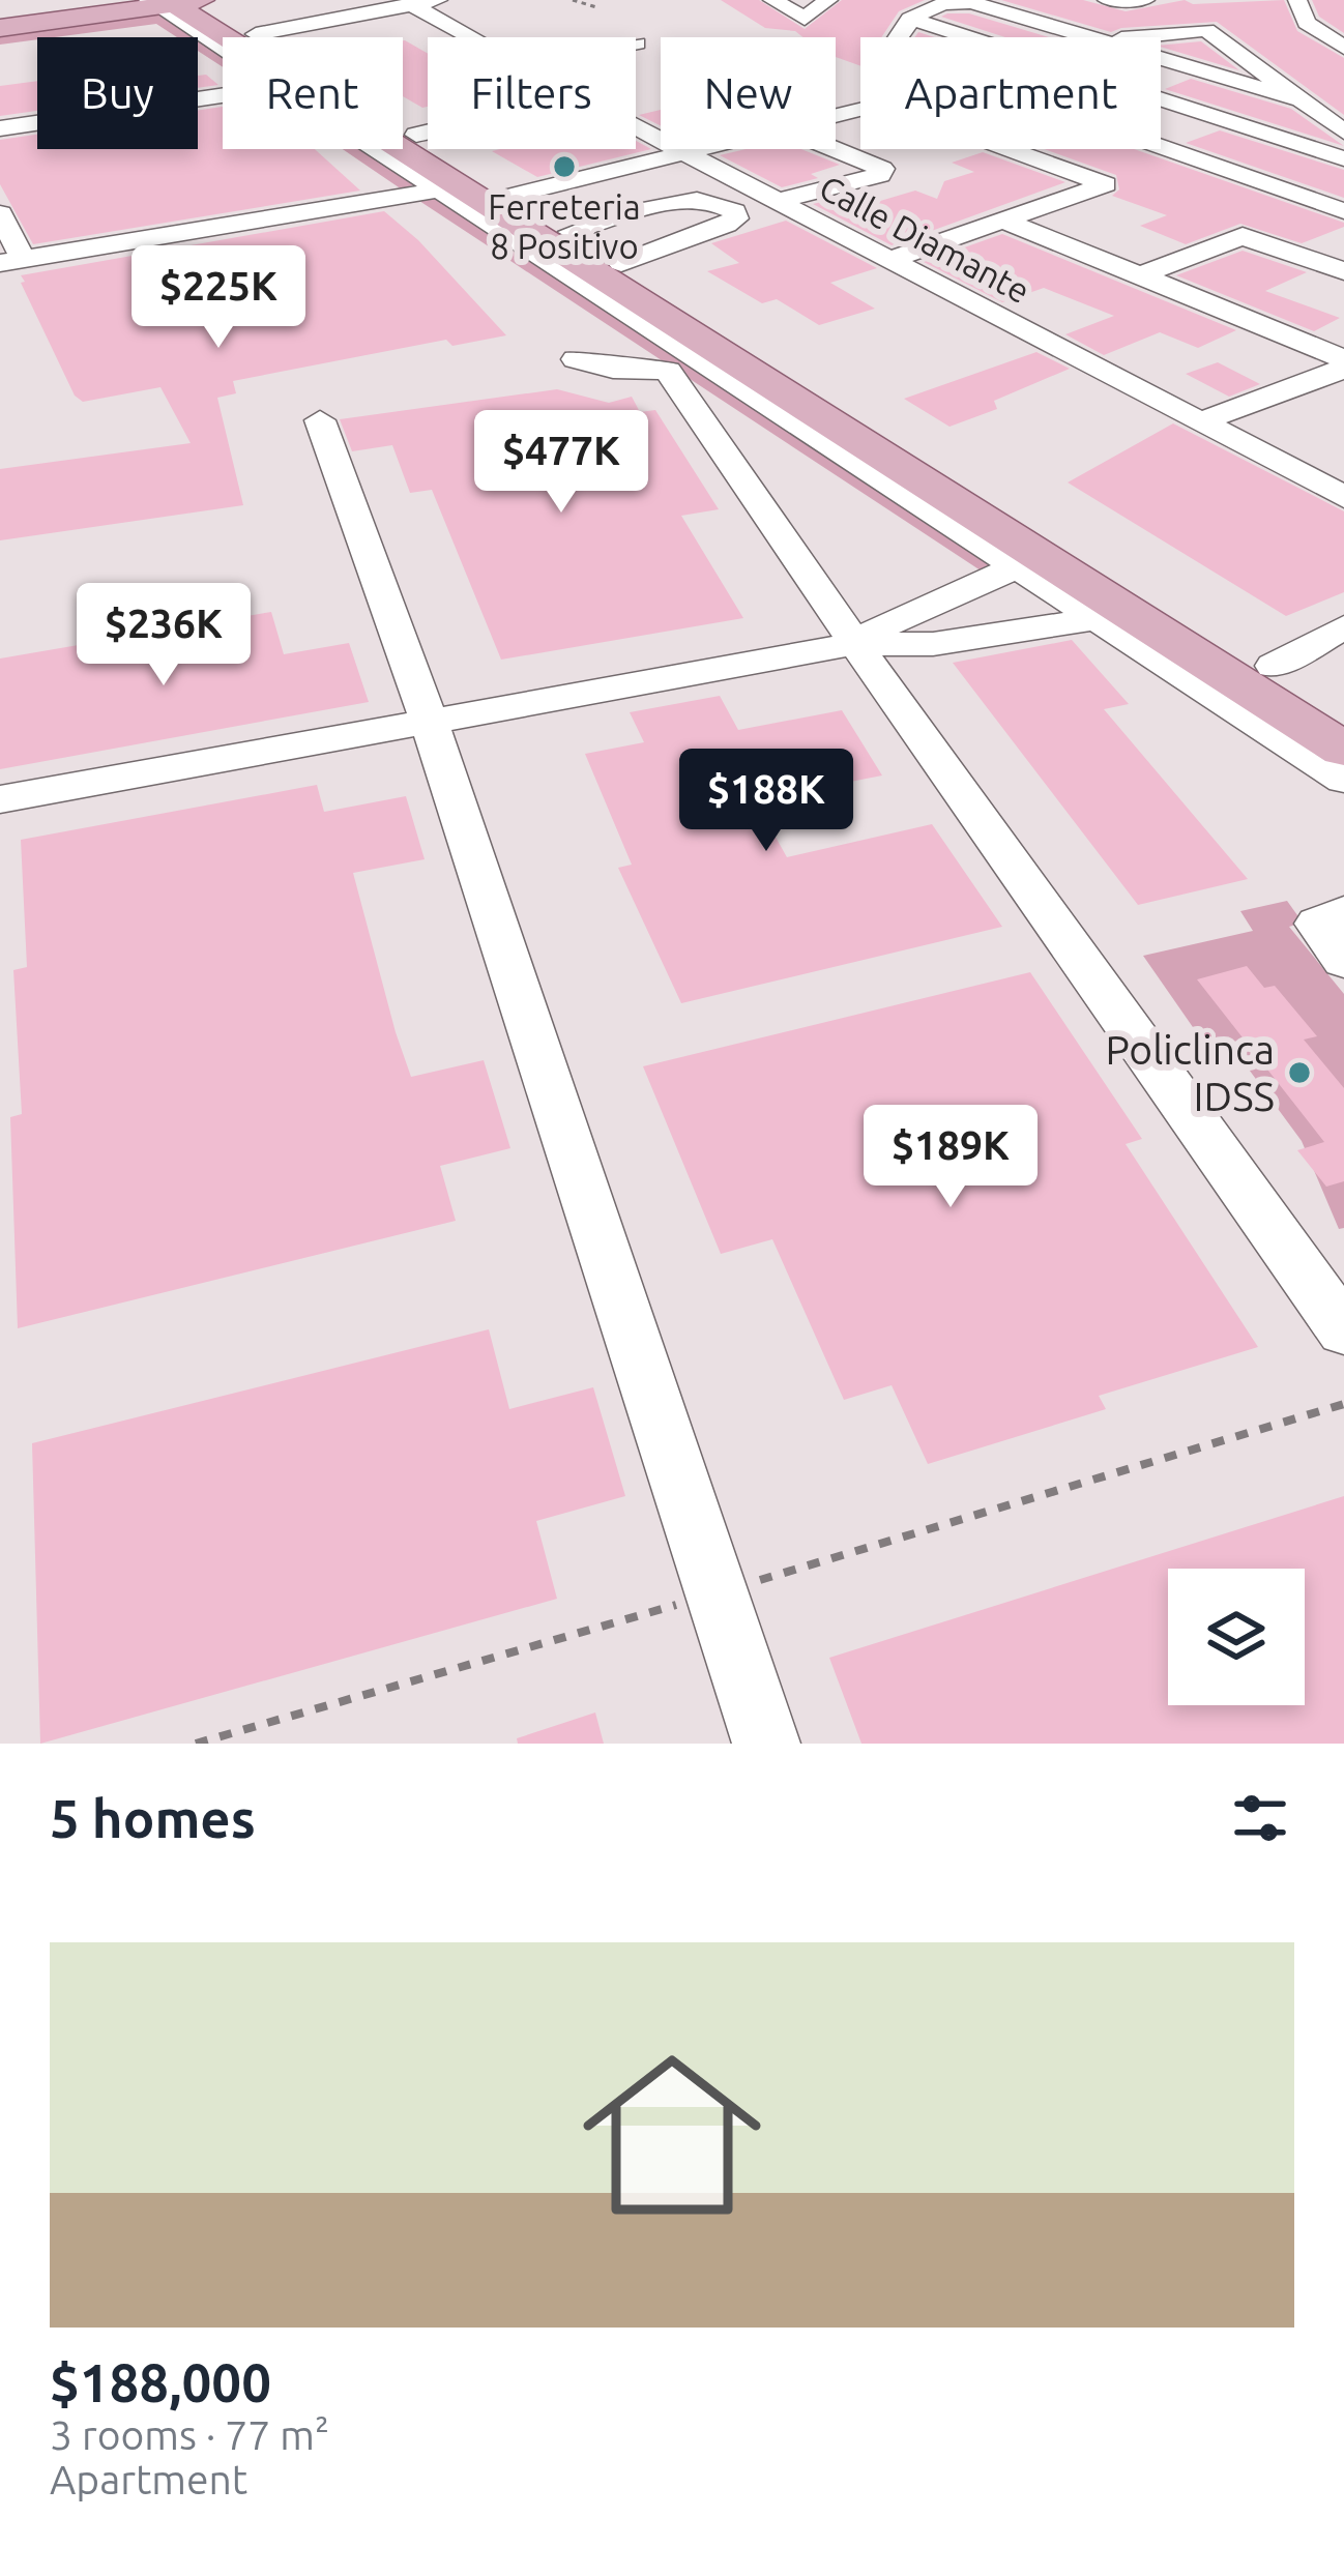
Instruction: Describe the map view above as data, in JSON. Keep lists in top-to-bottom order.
{
  "streets": {
    "street": ["Calle Diamante"]
  },
  "places": ["Ferreteria 8 Positivo", "Policlinca IDSS"],
  "page": {
    "chip": [
      "Buy",
      "Rent",
      "Filters",
      "New",
      "Apartment"
    ],
    "price": [
      "$225K",
      "$477K",
      "$236K",
      "$188K",
      "$189K"
    ],
    "heading": "5 homes",
    "list": [
      {
        "name": "$188,000",
        "note": "3 rooms · 77 m² · Apartment"
      }
    ]
  }
}
